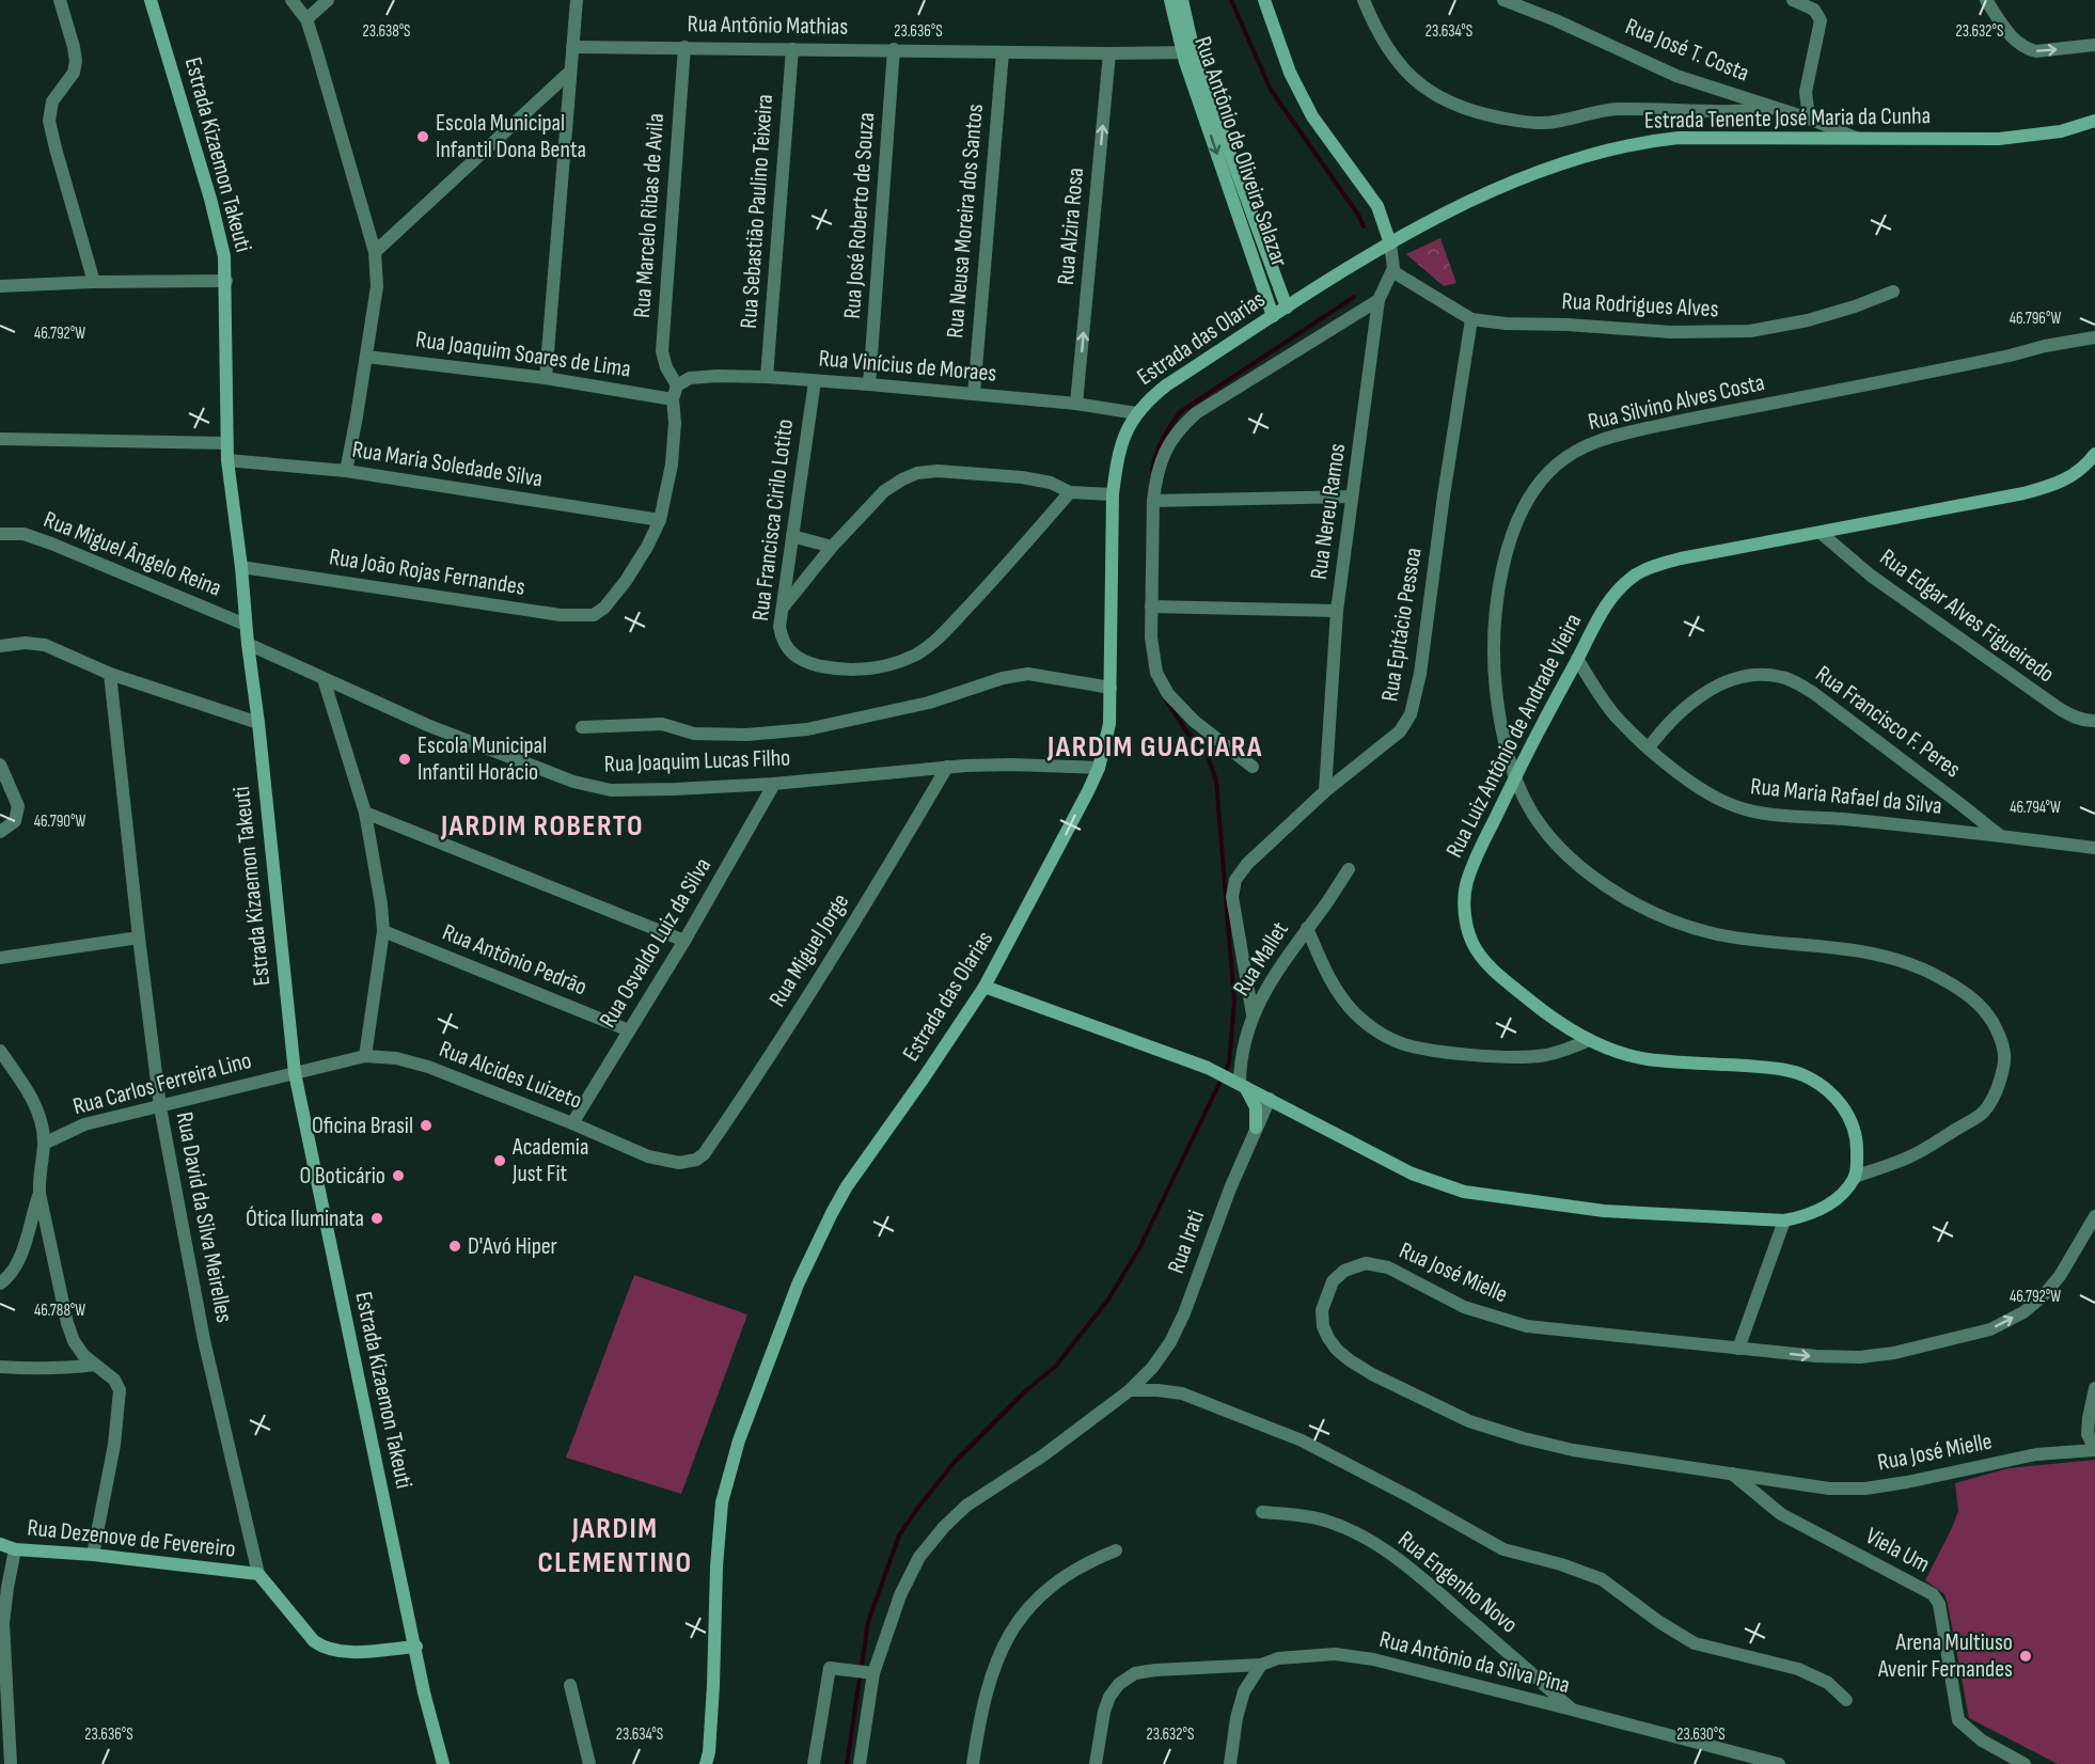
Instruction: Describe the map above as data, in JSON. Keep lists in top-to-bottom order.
{
  "streets": {
    "main road": [
      "Estrada Tenente José Maria da Cunha",
      "Rua Antônio de Oliveira Salazar",
      "Estrada Kizaemon Takeuti",
      "Estrada das Olarias",
      "Rua Luiz Antônio de Andrade Vieira",
      "Rua David da Silva Meirelles",
      "Rua Dezenove de Fevereiro"
    ],
    "street": [
      "Rua Antônio Mathias",
      "Rua José T. Costa",
      "Rua Sebastião Paulino Teixeira",
      "Rua Marcelo Ribas de Avila",
      "Rua José Roberto de Souza",
      "Rua Neusa Moreira dos Santos",
      "Rua Alzira Rosa",
      "Rua Rodrigues Alves",
      "Rua Joaquim Soares de Lima",
      "Rua Vinícius de Moraes",
      "Rua Silvino Alves Costa",
      "Rua Maria Soledade Silva",
      "Rua Nereu Ramos",
      "Rua Francisca Cirilo Lotito",
      "Rua Miguel Ângelo Reina",
      "Rua João Rojas Fernandes",
      "Rua Edgar Alves Figueiredo",
      "Rua Epitácio Pessoa",
      "Rua Francisco F. Peres",
      "Rua Joaquim Lucas Filho",
      "Rua Maria Rafael da Silva",
      "Rua Osvaldo Luiz da Silva",
      "Rua Miguel Jorge",
      "Rua Mallet",
      "Rua Antônio Pedrão",
      "Rua Alcides Luizeto",
      "Rua Carlos Ferreira Lino",
      "Rua Irati",
      "Rua José Mielle",
      "Viela Um",
      "Rua Engenho Novo",
      "Rua Antônio da Silva Pina"
    ]
  },
  "crossings": [
    ["Rua Antônio Mathias", "Rua Antônio de Oliveira Salazar"],
    ["Rua Antônio Mathias", "Rua Sebastião Paulino Teixeira"],
    ["Rua Antônio Mathias", "Rua Marcelo Ribas de Avila"],
    ["Rua Antônio Mathias", "Rua José Roberto de Souza"],
    ["Rua Antônio Mathias", "Rua Neusa Moreira dos Santos"],
    ["Rua Antônio Mathias", "Rua Alzira Rosa"],
    ["Rua José T. Costa", "Estrada Tenente José Maria da Cunha"],
    ["Estrada Tenente José Maria da Cunha", "Rua Antônio de Oliveira Salazar"],
    ["Estrada Tenente José Maria da Cunha", "Estrada das Olarias"],
    ["Rua Antônio de Oliveira Salazar", "Estrada das Olarias"],
    ["Estrada Kizaemon Takeuti", "Rua Maria Soledade Silva"],
    ["Estrada Kizaemon Takeuti", "Rua Miguel Ângelo Reina"],
    ["Estrada Kizaemon Takeuti", "Rua João Rojas Fernandes"],
    ["Estrada Kizaemon Takeuti", "Rua Joaquim Lucas Filho"],
    ["Estrada Kizaemon Takeuti", "Rua Alcides Luizeto"],
    ["Estrada Kizaemon Takeuti", "Rua Carlos Ferreira Lino"],
    ["Estrada Kizaemon Takeuti", "Rua David da Silva Meirelles"],
    ["Rua Sebastião Paulino Teixeira", "Rua Vinícius de Moraes"],
    ["Rua Marcelo Ribas de Avila", "Rua Vinícius de Moraes"],
    ["Rua José Roberto de Souza", "Rua Vinícius de Moraes"],
    ["Rua Neusa Moreira dos Santos", "Rua Vinícius de Moraes"],
    ["Rua Alzira Rosa", "Rua Vinícius de Moraes"],
    ["Rua Rodrigues Alves", "Rua Nereu Ramos"],
    ["Rua Rodrigues Alves", "Rua Epitácio Pessoa"],
    ["Estrada das Olarias", "Rua Vinícius de Moraes"],
    ["Estrada das Olarias", "Rua Joaquim Lucas Filho"],
    ["Rua Vinícius de Moraes", "Rua Francisca Cirilo Lotito"],
    ["Rua Silvino Alves Costa", "Rua Luiz Antônio de Andrade Vieira"],
    ["Rua Maria Soledade Silva", "Rua João Rojas Fernandes"],
    ["Rua Nereu Ramos", "Rua Epitácio Pessoa"],
    ["Rua Edgar Alves Figueiredo", "Rua Luiz Antônio de Andrade Vieira"],
    ["Rua Epitácio Pessoa", "Rua Mallet"],
    ["Rua Francisco F. Peres", "Rua Maria Rafael da Silva"],
    ["Rua Luiz Antônio de Andrade Vieira", "Rua Maria Rafael da Silva"],
    ["Rua Joaquim Lucas Filho", "Rua Osvaldo Luiz da Silva"],
    ["Rua Joaquim Lucas Filho", "Rua Miguel Jorge"],
    ["Rua Osvaldo Luiz da Silva", "Rua Antônio Pedrão"],
    ["Rua Osvaldo Luiz da Silva", "Rua Alcides Luizeto"],
    ["Rua Miguel Jorge", "Rua Alcides Luizeto"],
    ["Rua Alcides Luizeto", "Rua Carlos Ferreira Lino"],
    ["Rua Carlos Ferreira Lino", "Rua David da Silva Meirelles"],
    ["Rua David da Silva Meirelles", "Rua Dezenove de Fevereiro"],
    ["Rua José Mielle", "Viela Um"],
    ["Rua Engenho Novo", "Rua Antônio da Silva Pina"]
  ],
  "one_way": ["Rua Alzira Rosa"],
  "districts": ["JARDIM GUACIARA", "JARDIM ROBERTO", "JARDIM CLEMENTINO"],
  "places": [
    "Escola Municipal Infantil Dona Benta",
    "Escola Municipal Infantil Horácio",
    "Oficina Brasil",
    "Academia Just Fit",
    "O Boticário",
    "Ótica Iluminata",
    "D'Avó Hiper",
    "Arena Multiuso Avenir Fernandes"
  ],
  "coordinates": [
    "23.638°S",
    "23.636°S",
    "23.634°S",
    "23.632°S",
    "46.796°W",
    "46.792°W",
    "46.794°W",
    "46.790°W",
    "46.788°W",
    "23.630°S"
  ]
}
